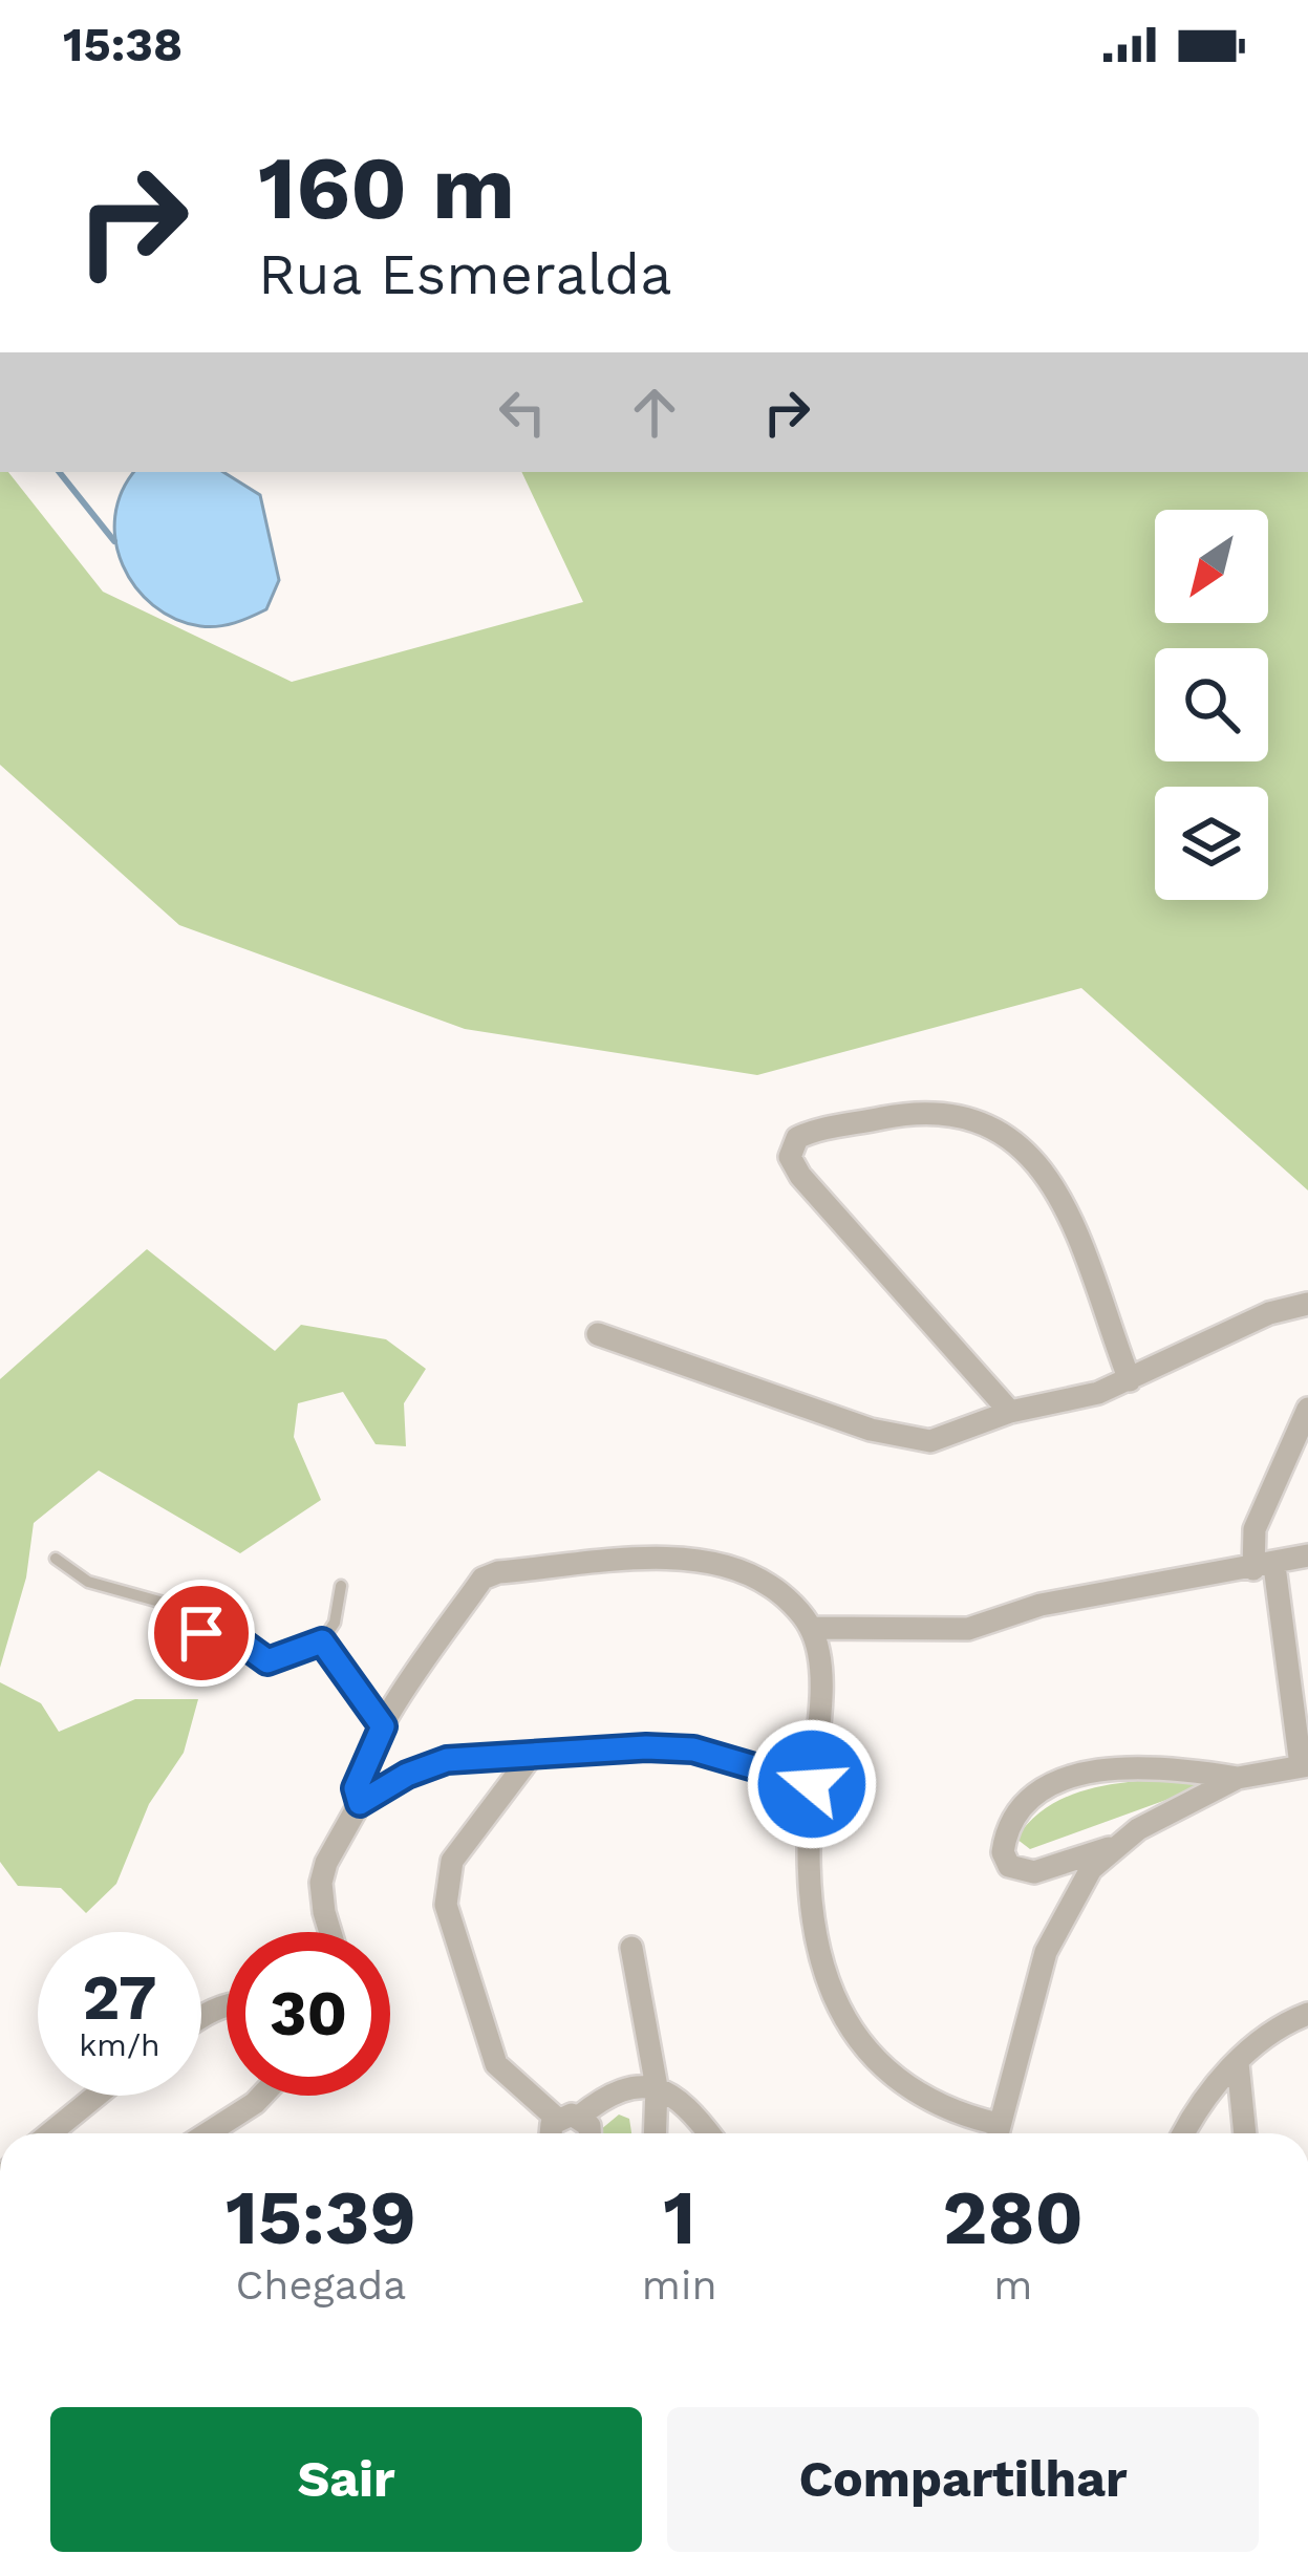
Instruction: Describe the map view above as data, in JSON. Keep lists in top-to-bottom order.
{
  "north": "bottom left",
  "page": {
    "status": "15:38",
    "turn": ["160 m", "Rua Esmeralda"],
    "speed": "27 km/h",
    "limit": "30",
    "eta": [
      "15:39",
      "Chegada",
      "1",
      "min",
      "280",
      "m"
    ],
    "buttons": ["Sair", "Compartilhar"]
  }
}
